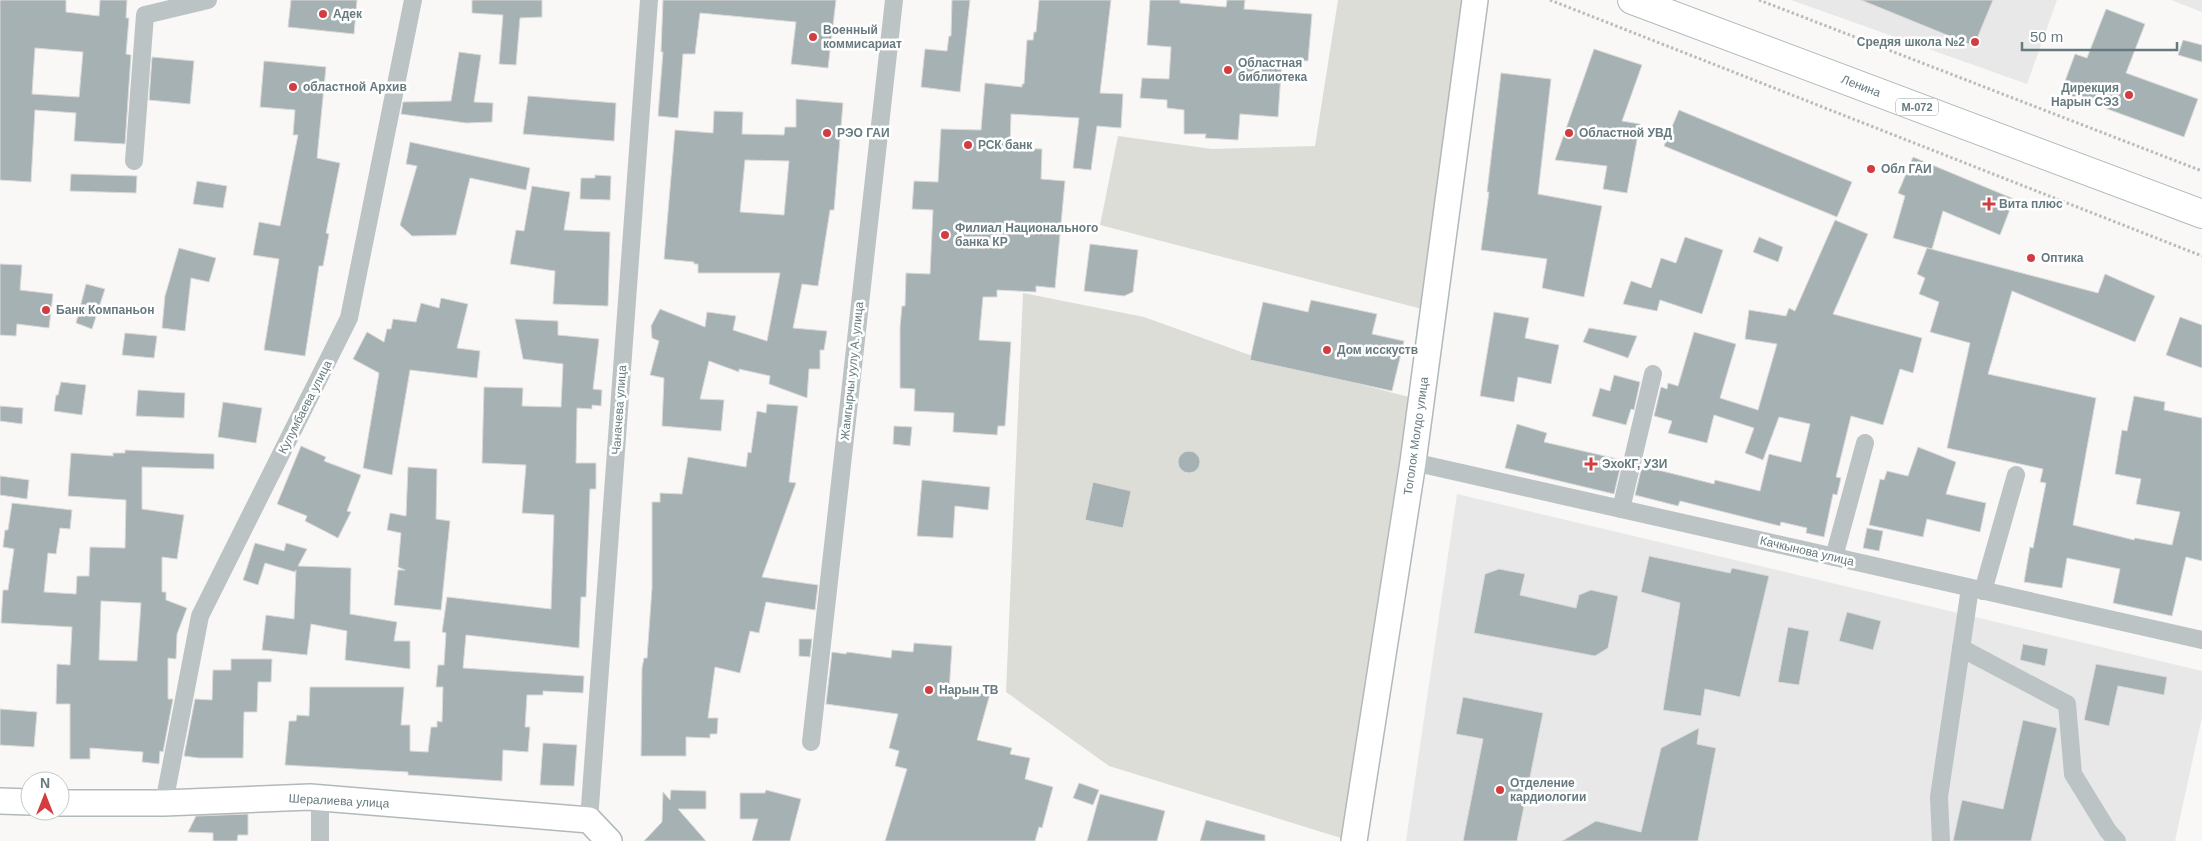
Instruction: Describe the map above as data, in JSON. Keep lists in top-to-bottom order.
{
  "streets": {
    "main road": ["Ленина", "М-072"],
    "street": [
      "Жамгырчы уулу А. улица",
      "Кулумбаева улица",
      "Чаначева улица",
      "Тоголок Молдо улица",
      "Качкынова улица",
      "Шералиева улица"
    ]
  },
  "crossings": [
    ["Кулумбаева улица", "Шералиева улица"],
    ["Чаначева улица", "Шералиева улица"],
    ["Тоголок Молдо улица", "Качкынова улица"]
  ],
  "places": {
    "other": [
      "Адек",
      "Военный коммисариат",
      "Средяя школа №2",
      "Областная библиотека",
      "областной Архив",
      "Дирекция Нарын СЭЗ",
      "РЭО ГАИ",
      "Областной УВД",
      "РСК банк",
      "Обл ГАИ",
      "Филиал Национального банка КР",
      "Оптика",
      "Банк Компаньон",
      "Дом исскуств",
      "Нарын ТВ",
      "Отделение кардиологии"
    ],
    "health": ["Вита плюс", "ЭхоКГ, УЗИ"]
  },
  "scale_bar": "50 m",
  "north": "top"
}
